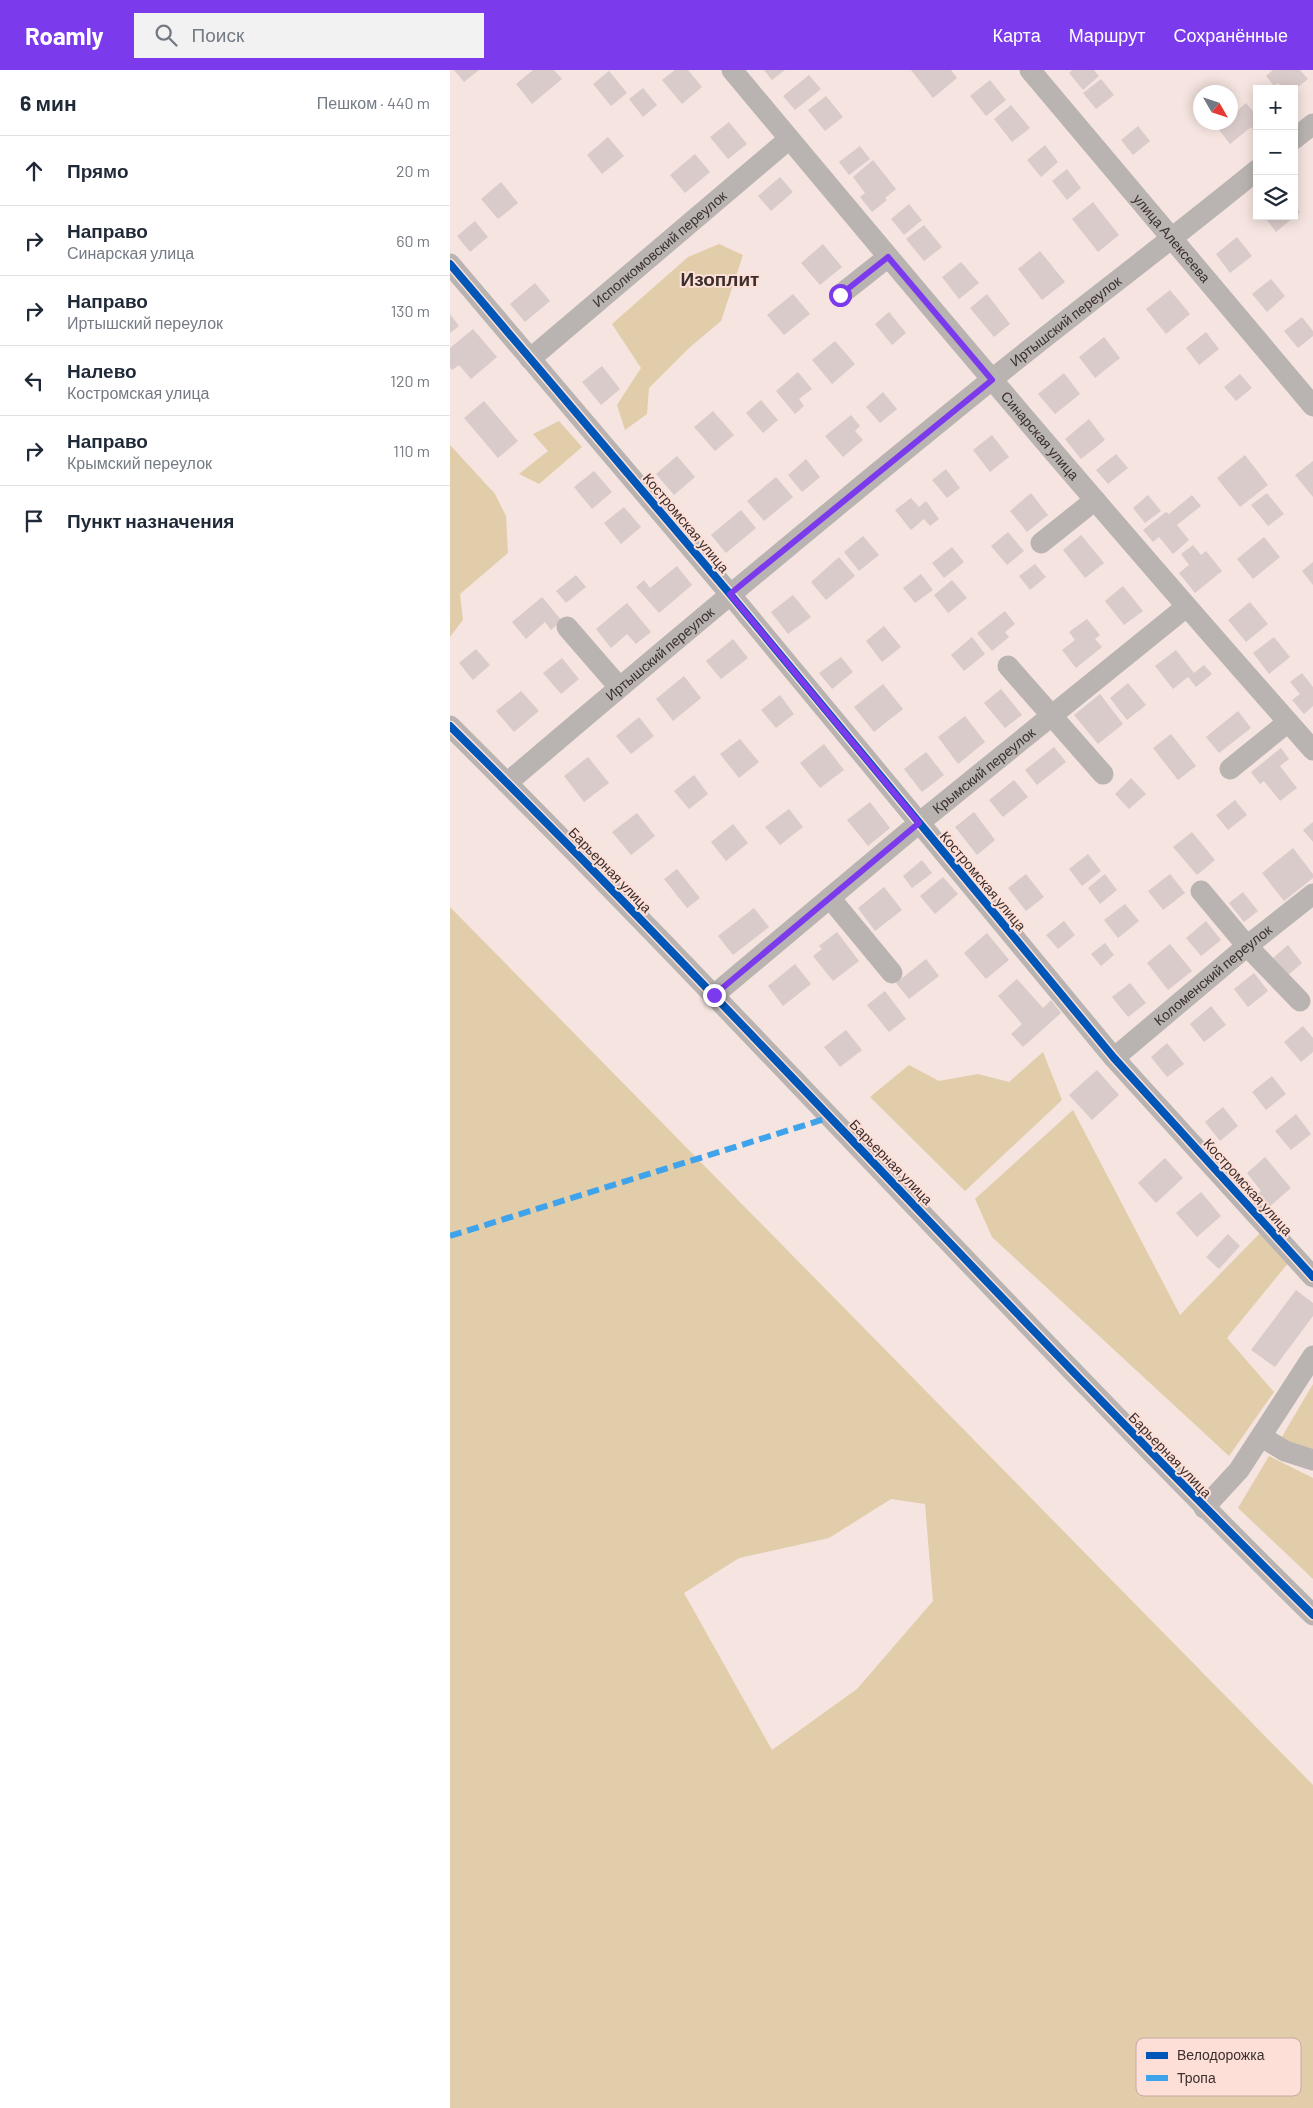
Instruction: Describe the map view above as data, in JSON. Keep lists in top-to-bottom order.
{
  "streets": {
    "street": [
      "улица Алексеева",
      "Исполкомовский переулок",
      "Иртышский переулок",
      "Синарская улица",
      "Костромская улица",
      "Крымский переулок",
      "Барьерная улица",
      "Коломенский переулок"
    ]
  },
  "crossings": [
    ["улица Алексеева", "Иртышский переулок"],
    ["Исполкомовский переулок", "Синарская улица"],
    ["Исполкомовский переулок", "Костромская улица"],
    ["Иртышский переулок", "Синарская улица"],
    ["Иртышский переулок", "Костромская улица"],
    ["Иртышский переулок", "Барьерная улица"],
    ["Синарская улица", "Крымский переулок"],
    ["Костромская улица", "Крымский переулок"],
    ["Костромская улица", "Коломенский переулок"],
    ["Крымский переулок", "Барьерная улица"]
  ],
  "districts": ["Изоплит"],
  "legend": ["Велодорожка", "Тропа"],
  "north": "bottom right",
  "page": {
    "header": "Roamly",
    "search": "Поиск",
    "nav": ["Карта", "Маршрут", "Сохранённые"],
    "heading": ["6 мин", "Пешком · 440 m"],
    "map_buttons": ["+", "−"],
    "list": [
      ["Прямо", "20 m"],
      ["Направо", "Синарская улица", "60 m"],
      ["Направо", "Иртышский переулок", "130 m"],
      ["Налево", "Костромская улица", "120 m"],
      ["Направо", "Крымский переулок", "110 m"],
      "Пункт назначения"
    ]
  }
}
